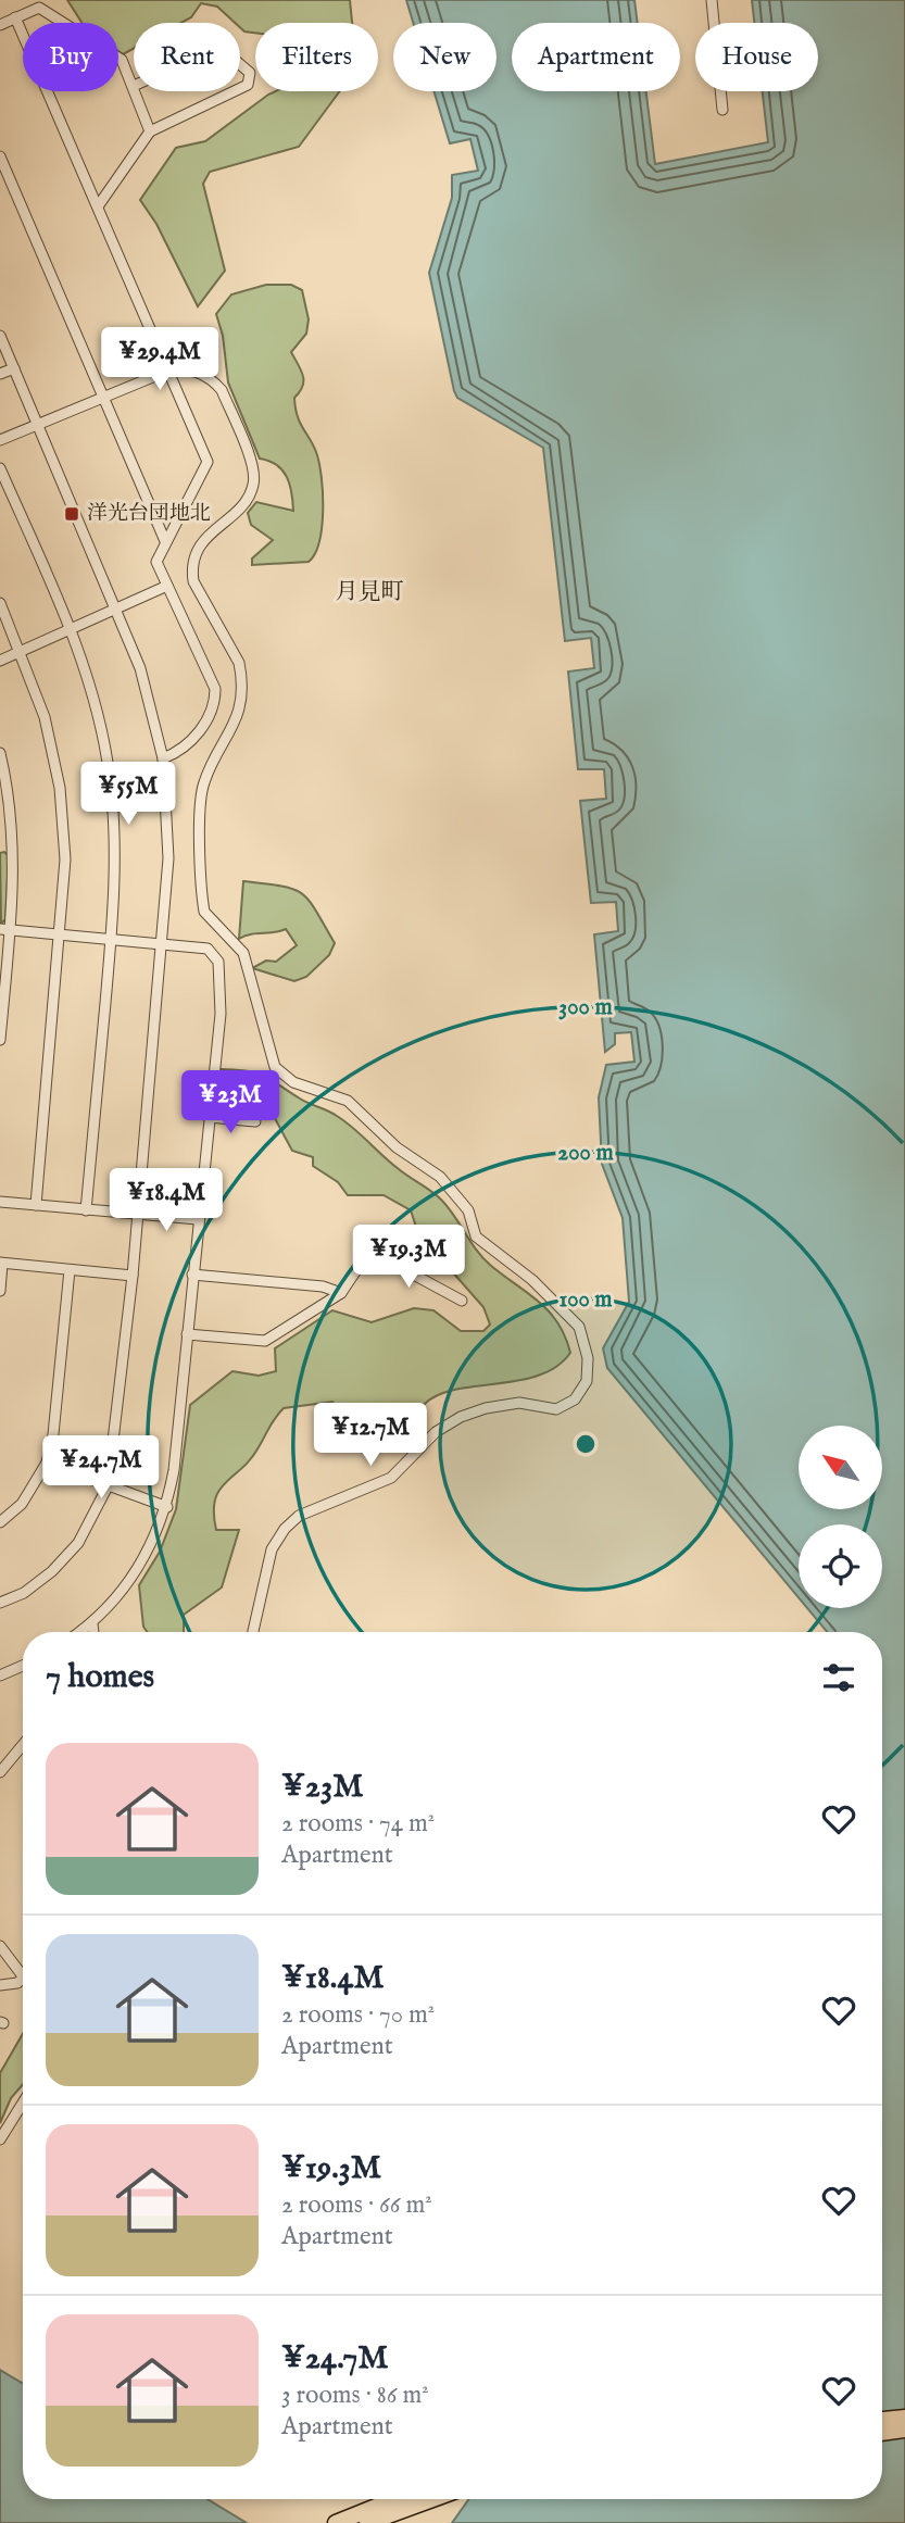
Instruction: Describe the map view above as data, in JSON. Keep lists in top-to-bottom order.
{
  "districts": ["月見町"],
  "places": {
    "transit": ["洋光台団地北"]
  },
  "north": "top left",
  "page": {
    "chip": [
      "Buy",
      "Rent",
      "Filters",
      "New",
      "Apartment",
      "House"
    ],
    "price": [
      "¥29.4M",
      "¥55M",
      "¥23M",
      "¥18.4M",
      "¥19.3M",
      "¥12.7M",
      "¥24.7M"
    ],
    "heading": "7 homes",
    "list": [
      {
        "name": "¥23M",
        "note": "2 rooms · 74 m² · Apartment"
      },
      {
        "name": "¥18.4M",
        "note": "2 rooms · 70 m² · Apartment"
      },
      {
        "name": "¥19.3M",
        "note": "2 rooms · 66 m² · Apartment"
      },
      {
        "name": "¥24.7M",
        "note": "3 rooms · 86 m² · Apartment"
      }
    ]
  },
  "rings": ["300 m", "200 m", "100 m"]
}
